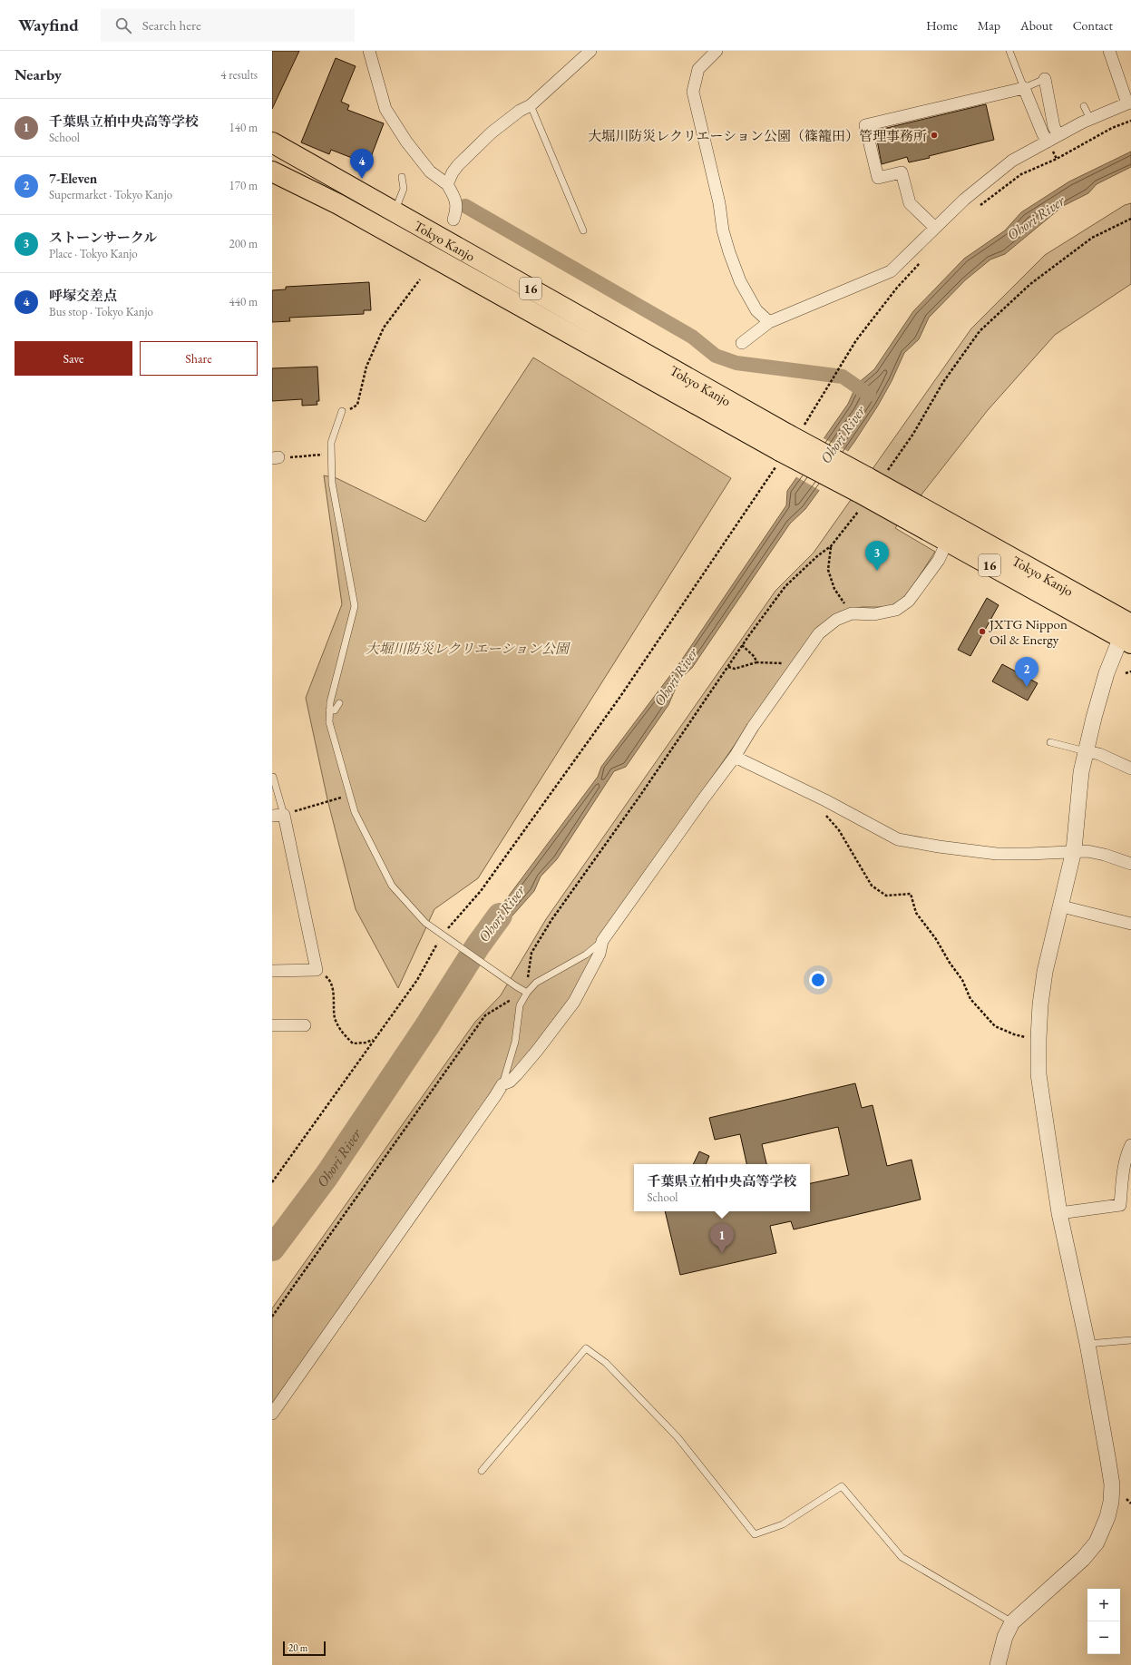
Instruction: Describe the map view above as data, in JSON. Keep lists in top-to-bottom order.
{
  "streets": {
    "highway": ["Tokyo Kanjo", "16"]
  },
  "water": ["Ohori River"],
  "parks": ["大堀川防災レクリエーション公園"],
  "places": ["大堀川防災レクリエーション公園（篠籠田）管理事務所", "JXTG Nippon Oil & Energy"],
  "scale_bar": "20 m",
  "page": {
    "header": "Wayfind",
    "search": "Search here",
    "nav": [
      "Home",
      "Map",
      "About",
      "Contact"
    ],
    "heading": ["Nearby", "4 results"],
    "list": [
      {
        "mark": "1",
        "name": "千葉県立柏中央高等学校",
        "note": "School",
        "value": "140 m"
      },
      {
        "mark": "2",
        "name": "7-Eleven",
        "note": "Supermarket · Tokyo Kanjo",
        "value": "170 m"
      },
      {
        "mark": "3",
        "name": "ストーンサークル",
        "note": "Place · Tokyo Kanjo",
        "value": "200 m"
      },
      {
        "mark": "4",
        "name": "呼塚交差点",
        "note": "Bus stop · Tokyo Kanjo",
        "value": "440 m"
      }
    ],
    "pins": [
      "4",
      "3",
      "2",
      "1"
    ],
    "buttons": ["Save", "Share"],
    "popup": ["千葉県立柏中央高等学校", "School"],
    "map_buttons": ["+", "−"],
    "scale": "20 m"
  }
}
